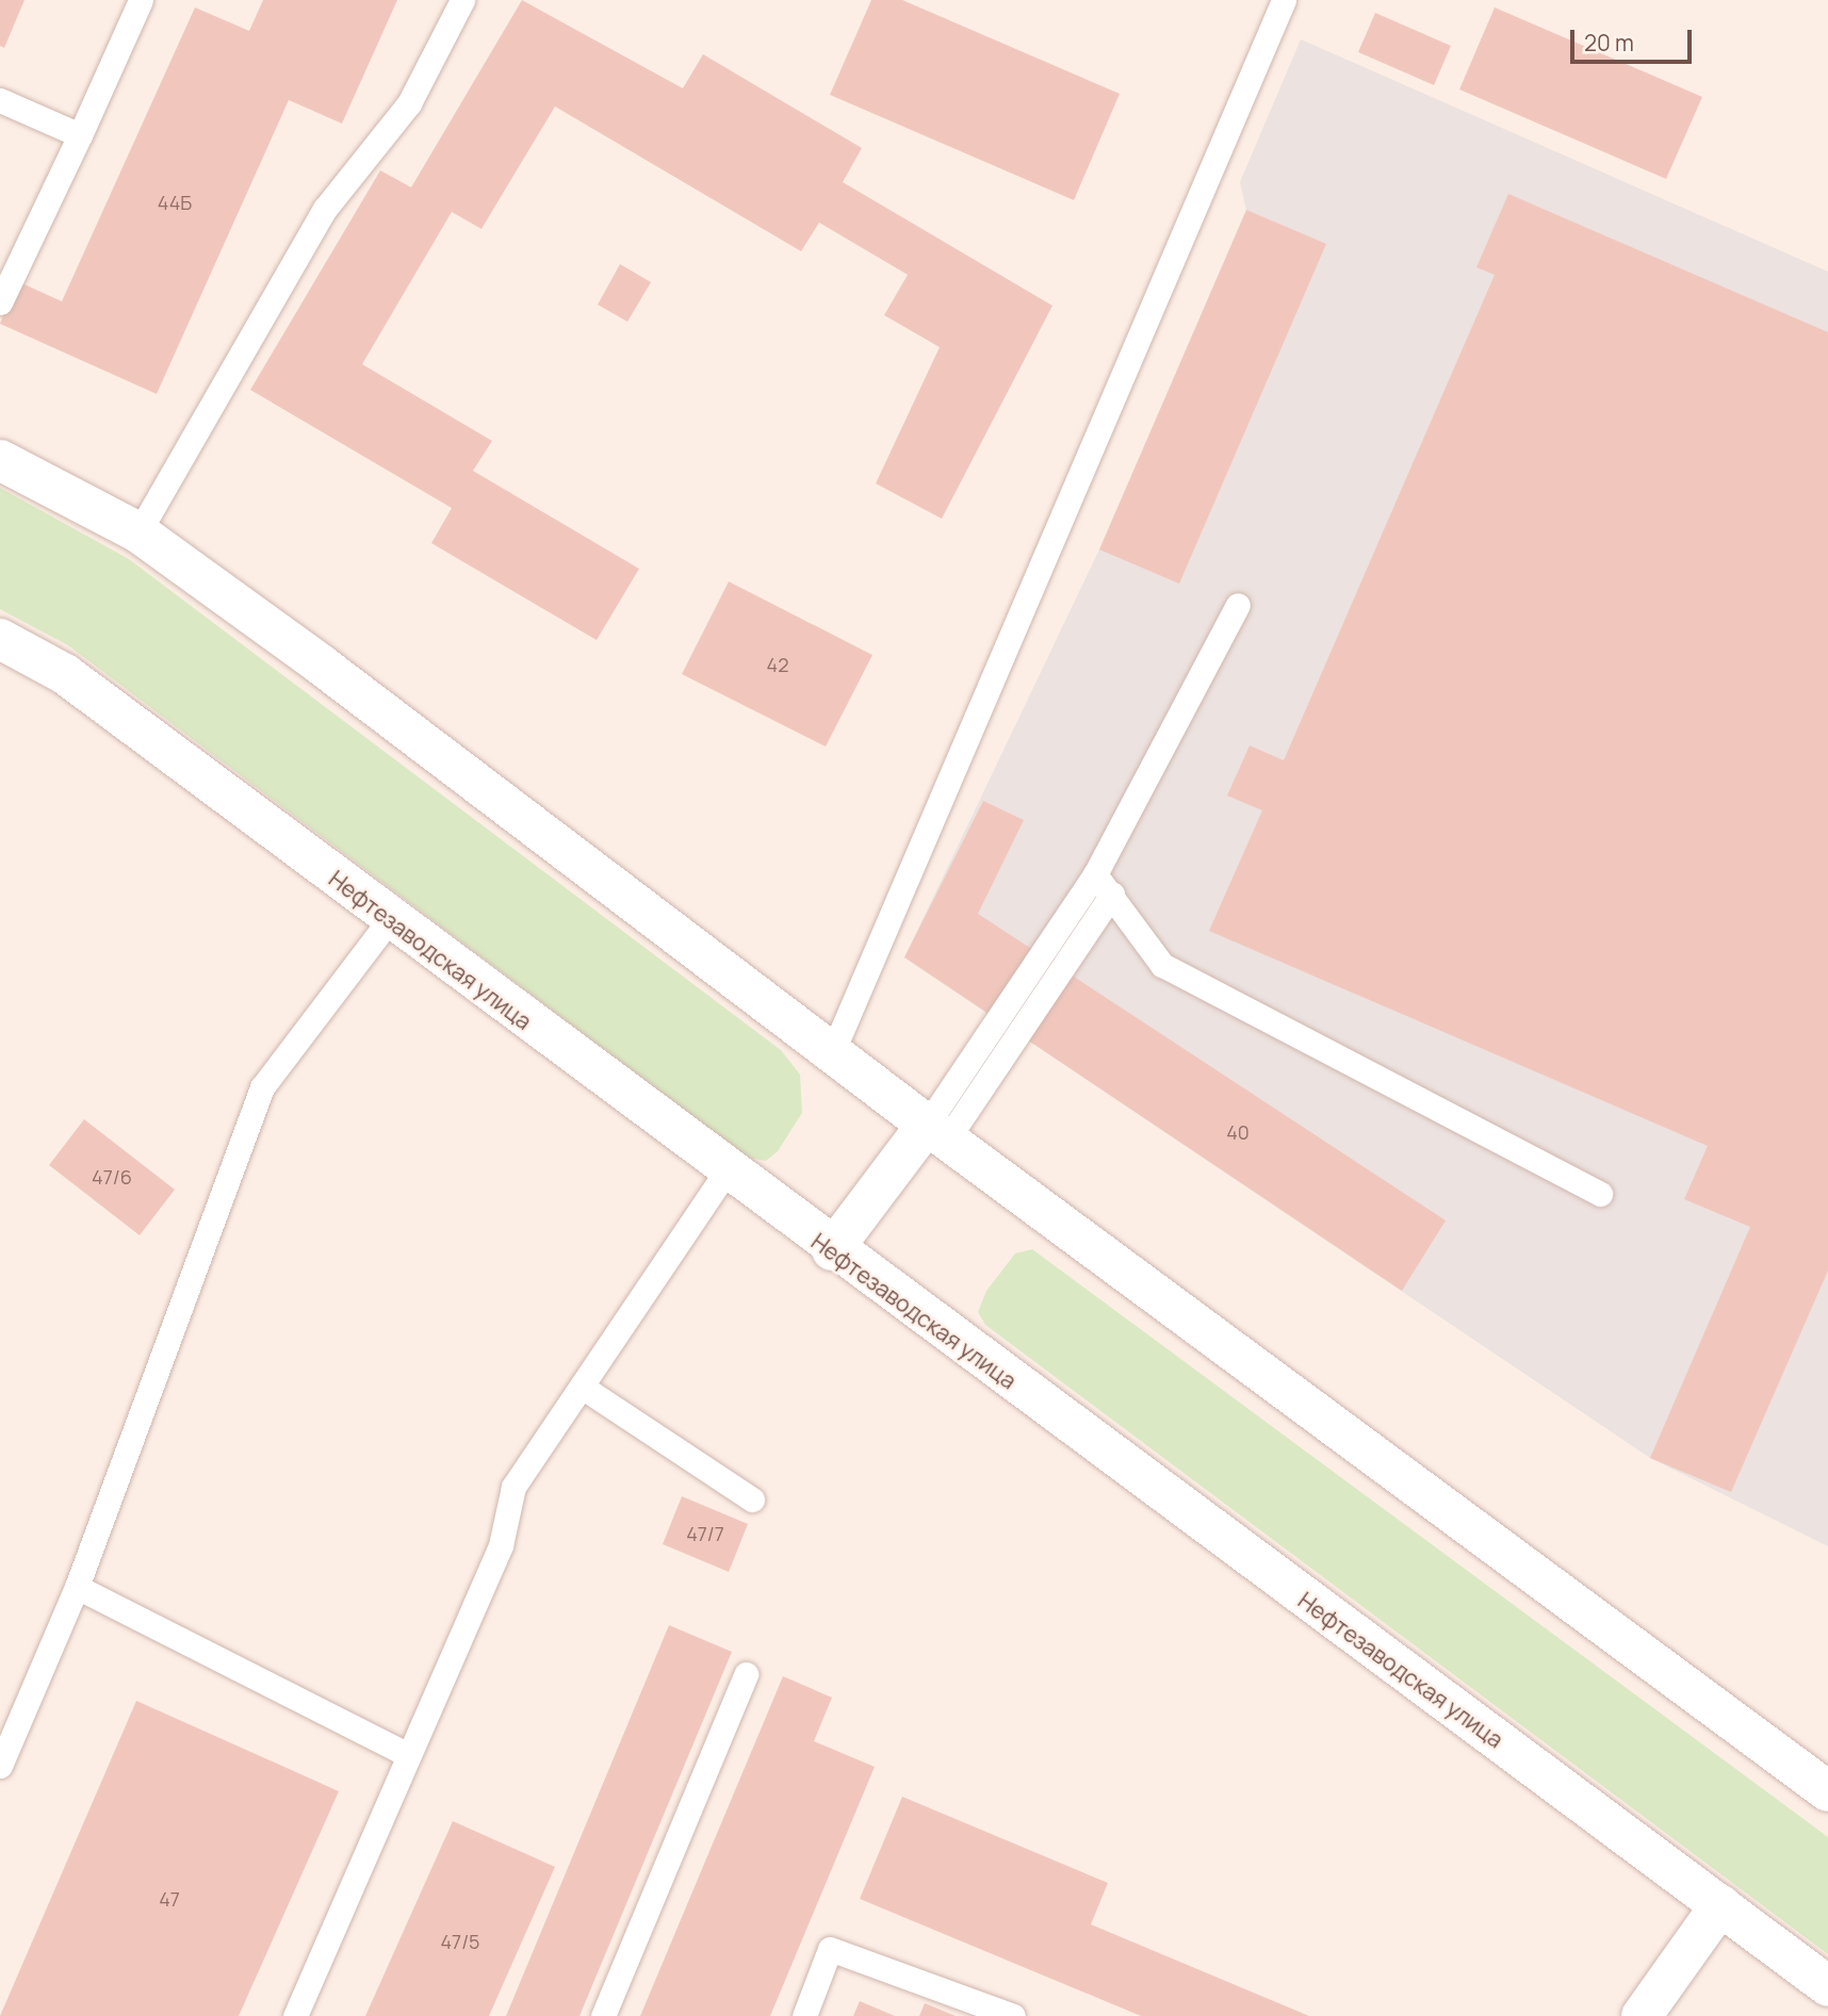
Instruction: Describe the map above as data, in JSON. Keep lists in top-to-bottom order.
{
  "streets": {
    "main road": ["Нефтезаводская улица"]
  },
  "house_numbers": [
    "44Б",
    "42",
    "40",
    "47/6",
    "47/7",
    "47",
    "47/5"
  ],
  "scale_bar": "20 m"
}
